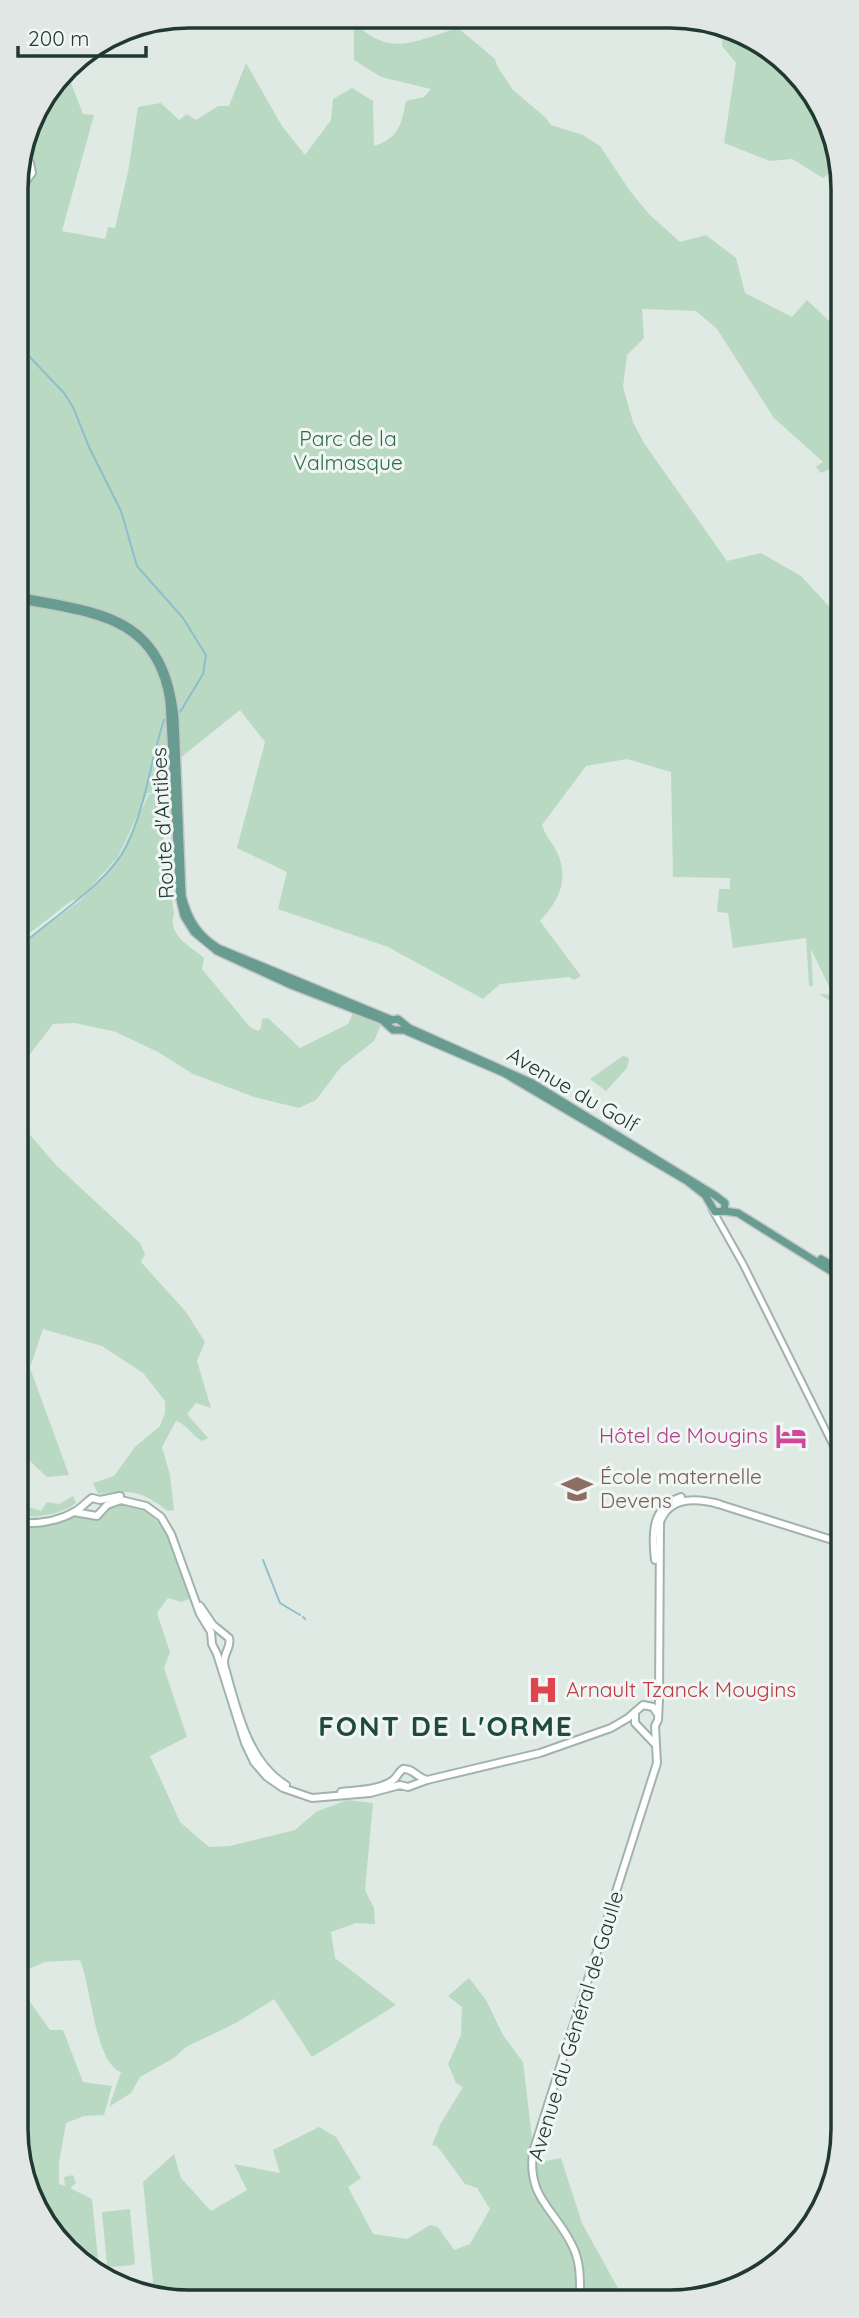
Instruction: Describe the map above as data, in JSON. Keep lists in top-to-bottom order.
{
  "streets": {
    "main road": ["Route d'Antibes", "Avenue du Golf", "Avenue du Général de Gaulle"]
  },
  "crossings": [
    ["Route d'Antibes", "Avenue du Golf"]
  ],
  "districts": ["FONT DE L'ORME"],
  "parks": ["Parc de la Valmasque"],
  "places": {
    "hotel": ["Hôtel de Mougins"],
    "school or university": ["École maternelle Devens"],
    "hospital": ["Arnault Tzanck Mougins"]
  },
  "scale_bar": "200 m"
}
